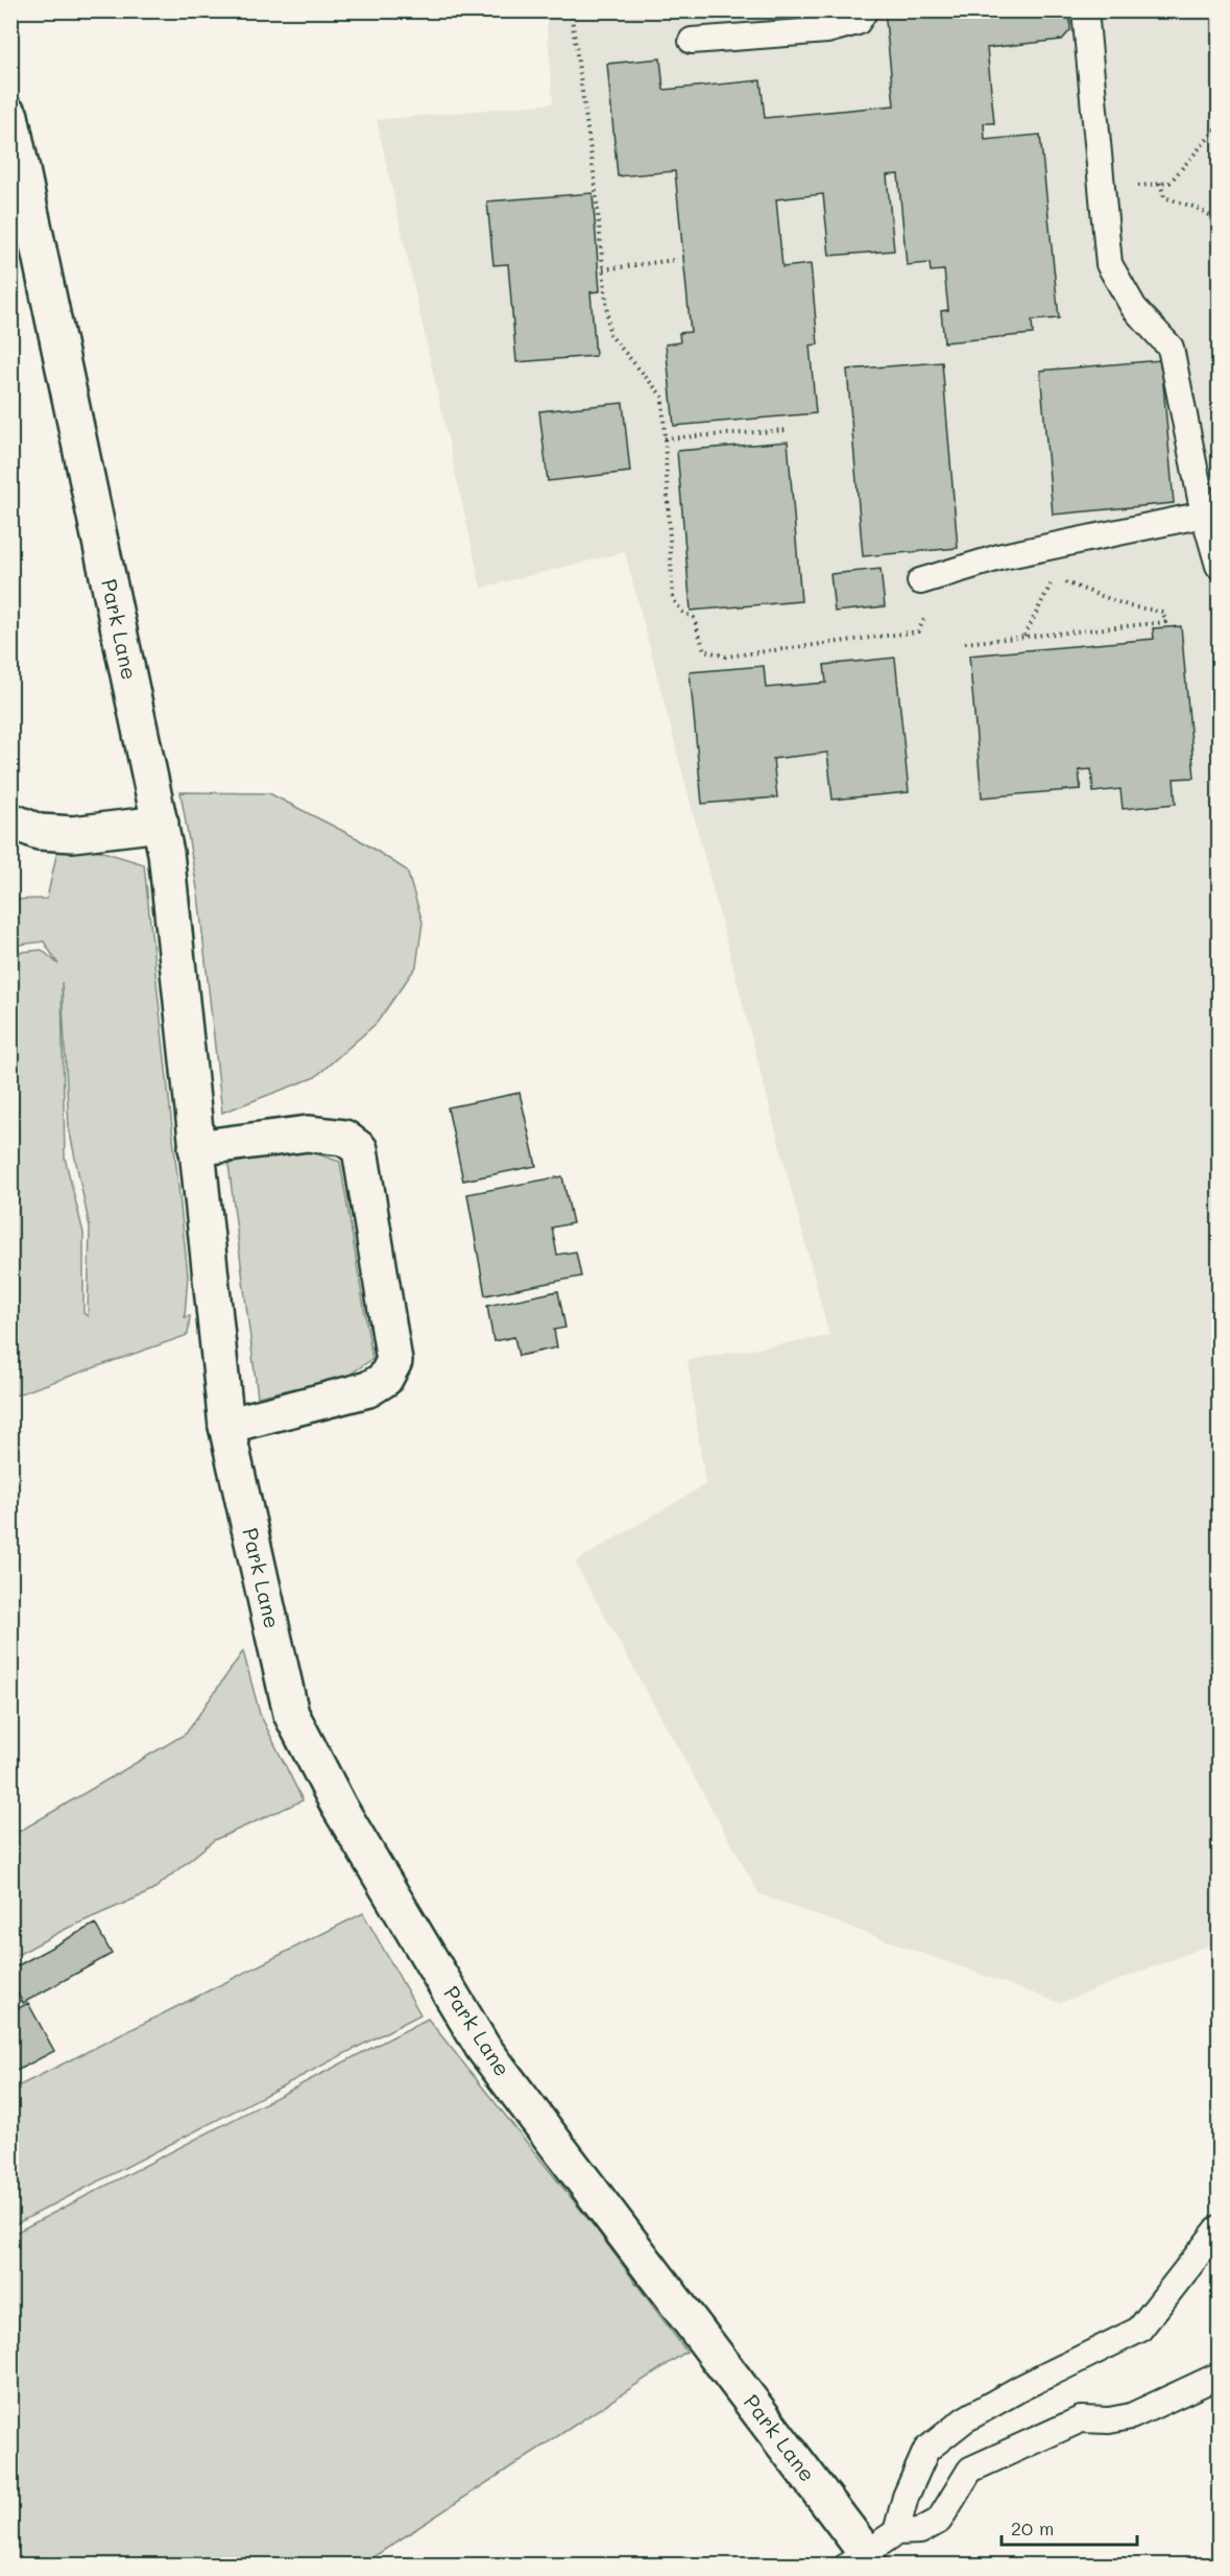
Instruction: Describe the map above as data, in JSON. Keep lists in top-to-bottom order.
{
  "streets": {
    "main road": ["Park Lane"]
  },
  "scale_bar": "20 m"
}
